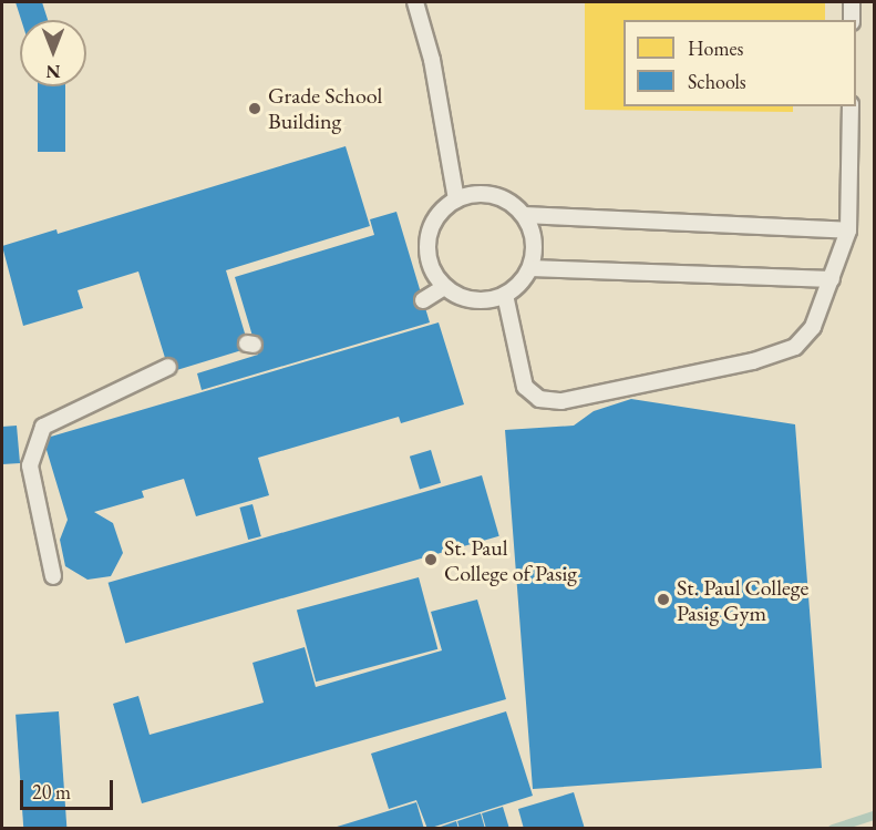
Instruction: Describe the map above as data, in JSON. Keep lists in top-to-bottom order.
{
  "places": ["Grade School Building", "St. Paul College of Pasig", "St. Paul College Pasig Gym"],
  "legend": ["Homes", "Schools"],
  "scale_bar": "20 m",
  "north": "bottom"
}
